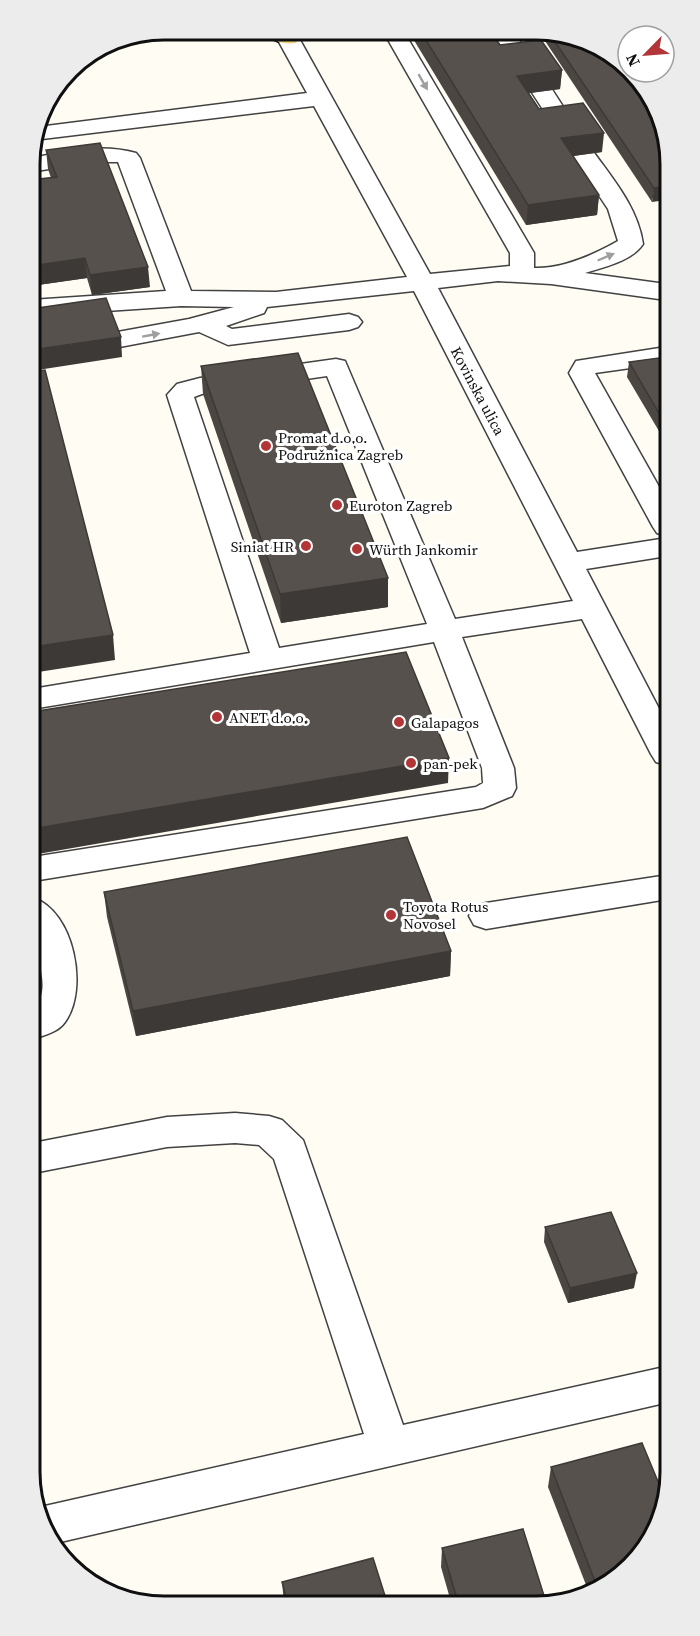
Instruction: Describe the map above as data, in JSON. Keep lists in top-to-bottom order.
{
  "streets": {
    "street": ["Kovinska ulica"]
  },
  "places": [
    "Promat d.o.o. Podružnica Zagreb",
    "Euroton Zagreb",
    "Siniat HR",
    "Würth Jankomir",
    "ANET d.o.o.",
    "Galapagos",
    "pan-pek",
    "Toyota Rotus Novosel"
  ],
  "north": "bottom left"
}
